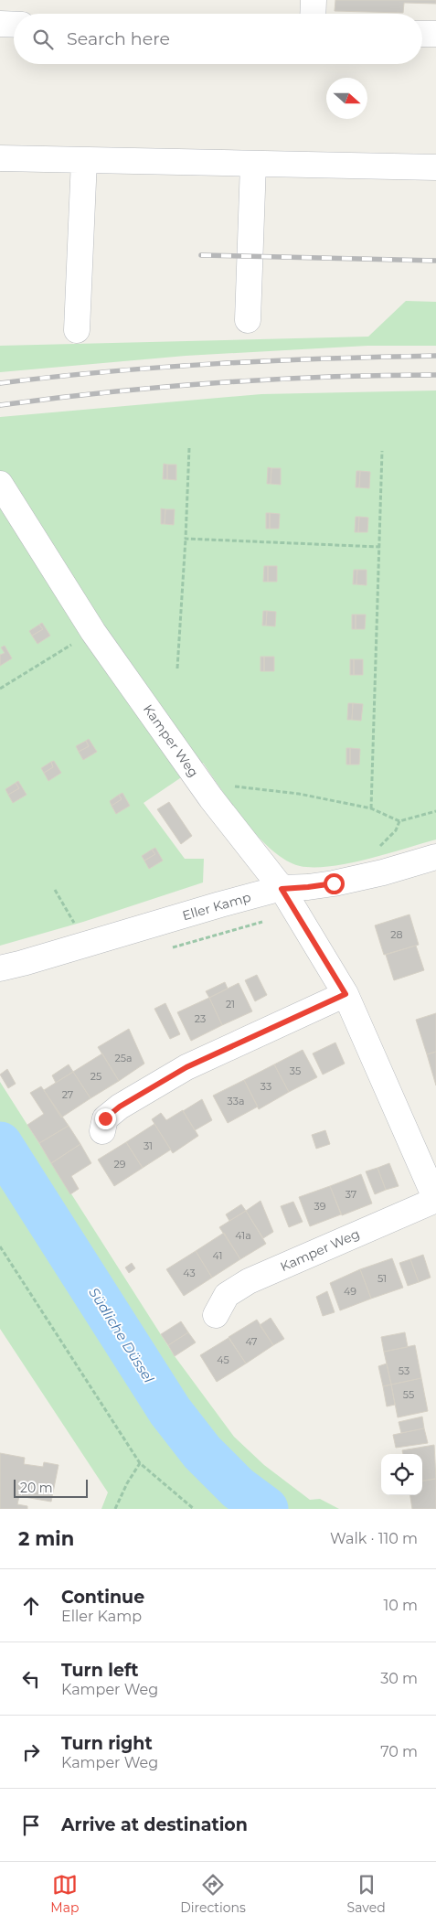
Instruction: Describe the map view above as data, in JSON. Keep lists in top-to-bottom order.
{
  "streets": {
    "street": ["Kamper Weg", "Eller Kamp"]
  },
  "crossings": [
    ["Kamper Weg", "Eller Kamp"]
  ],
  "water": ["Südliche Düssel"],
  "house_numbers": [
    "28",
    "21",
    "23",
    "25a",
    "35",
    "25",
    "33",
    "27",
    "33a",
    "31",
    "29",
    "37",
    "39",
    "41a",
    "41",
    "43",
    "51",
    "49",
    "47",
    "45",
    "53",
    "55"
  ],
  "scale_bar": "20 m",
  "north": "right",
  "page": {
    "search": "Search here",
    "scale": "20 m",
    "heading": ["2 min", "Walk · 110 m"],
    "list": [
      ["Continue", "Eller Kamp", "10 m"],
      ["Turn left", "Kamper Weg", "30 m"],
      ["Turn right", "Kamper Weg", "70 m"],
      "Arrive at destination"
    ],
    "nav": ["Map", "Directions", "Saved"]
  }
}
